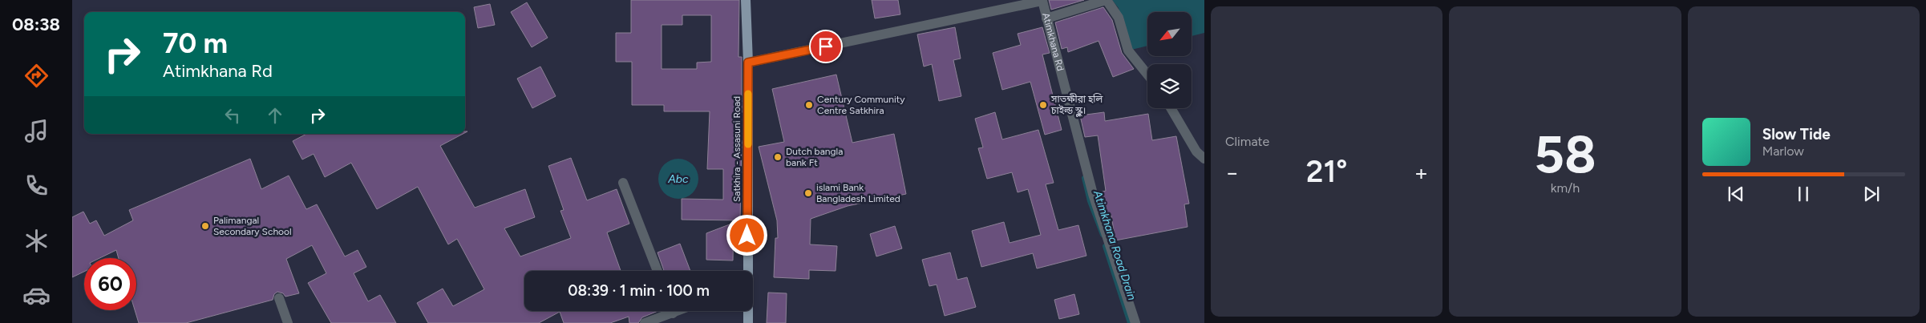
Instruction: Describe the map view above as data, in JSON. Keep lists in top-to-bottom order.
{
  "streets": {
    "main road": ["Satkhira - Assasuni Road"],
    "street": ["Atimkhana Rd"]
  },
  "crossings": [
    ["Atimkhana Rd", "Satkhira - Assasuni Road"]
  ],
  "water": ["Abc", "Atimkhana Road Drain"],
  "places": [
    "Century Community Centre Satkhira",
    "সাতক্ষীরা হলি চাইল্ড স্কুল।",
    "Dutch bangla bank Ft",
    "islami Bank Bangladesh Limited",
    "Palimangal Secondary School"
  ],
  "north": "bottom left",
  "page": {
    "tabs": "08:38",
    "tile": [
      "Climate",
      ["58", "km/h"]
    ],
    "turn": ["70 m", "Atimkhana Rd"],
    "song": ["Slow Tide", "Marlow"],
    "heat": ["−", "21°", "+"],
    "limit": "60",
    "trip": "08:39 · 1 min · 100 m"
  }
}
